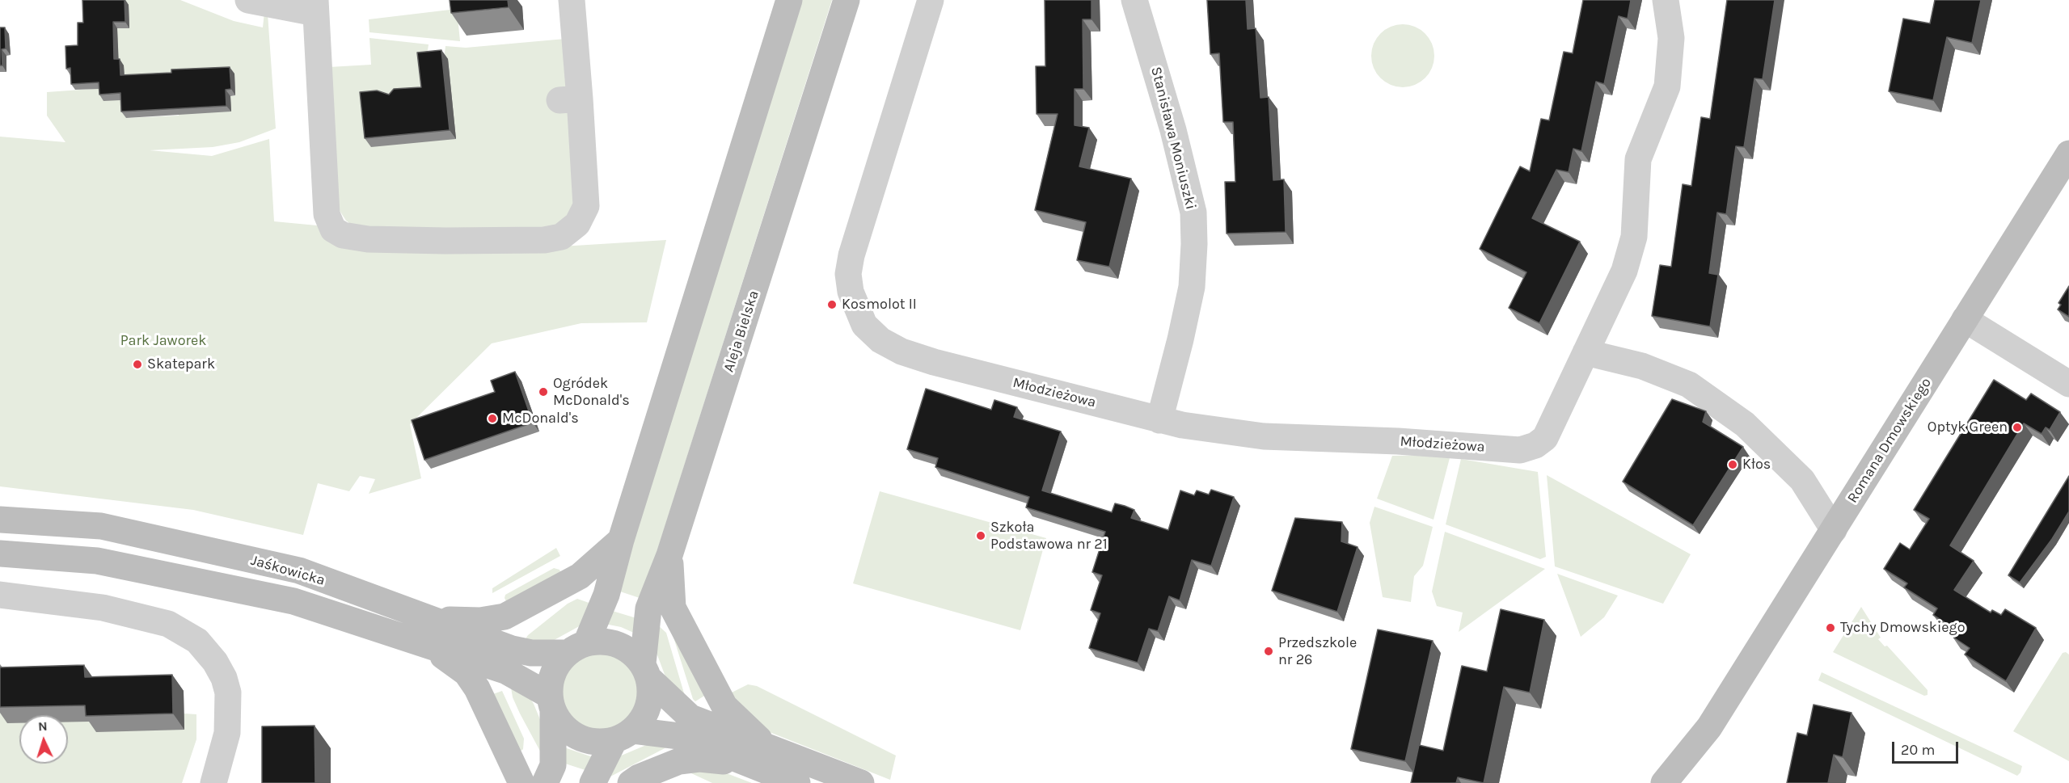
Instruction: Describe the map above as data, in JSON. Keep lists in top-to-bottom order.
{
  "streets": {
    "street": [
      "Stanisława Moniuszki",
      "Aleja Bielska",
      "Młodzieżowa",
      "Romana Dmowskiego",
      "Jaśkowicka"
    ]
  },
  "crossings": [
    ["Stanisława Moniuszki", "Młodzieżowa"],
    ["Aleja Bielska", "Jaśkowicka"]
  ],
  "parks": ["Park Jaworek"],
  "places": [
    "Kosmolot II",
    "Skatepark",
    "Ogródek McDonald's",
    "McDonald's",
    "Optyk Green",
    "Kłos",
    "Szkoła Podstawowa nr 21",
    "Tychy Dmowskiego",
    "Przedszkole nr 26"
  ],
  "scale_bar": "20 m",
  "north": "top"
}
